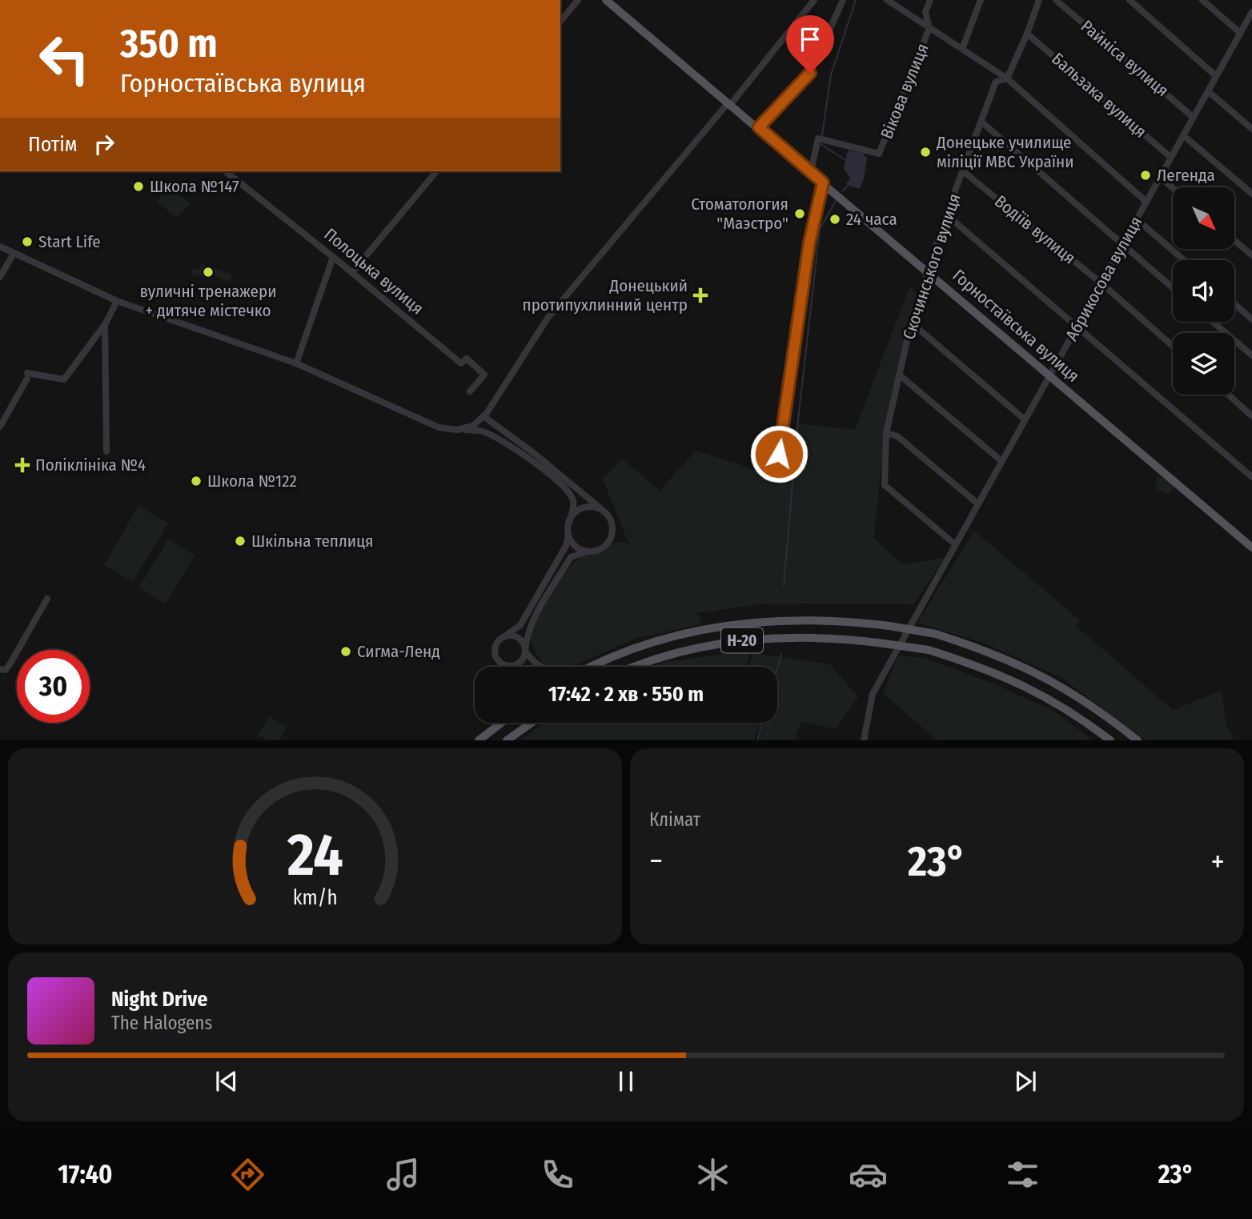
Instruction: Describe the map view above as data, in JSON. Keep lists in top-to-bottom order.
{
  "streets": {
    "main road": ["Горностаївська вулиця", "Н-20"],
    "street": [
      "Райніса вулиця",
      "Вікова вулиця",
      "Бальзака вулиця",
      "Водіїв вулиця",
      "Скочинського вулиця",
      "Полоцька вулиця",
      "Абрикосова вулиця"
    ]
  },
  "crossings": [
    ["Райніса вулиця", "Абрикосова вулиця"],
    ["Вікова вулиця", "Горностаївська вулиця"],
    ["Бальзака вулиця", "Скочинського вулиця"],
    ["Бальзака вулиця", "Абрикосова вулиця"],
    ["Водіїв вулиця", "Скочинського вулиця"],
    ["Водіїв вулиця", "Абрикосова вулиця"],
    ["Скочинського вулиця", "Абрикосова вулиця"],
    ["Скочинського вулиця", "Горностаївська вулиця"],
    ["Абрикосова вулиця", "Горностаївська вулиця"]
  ],
  "places": {
    "other": [
      "Донецьке училище міліції МВС України",
      "Легенда",
      "Школа №147",
      "Стоматология \"Маэстро\"",
      "24 часа",
      "Start Life",
      "вуличні тренажери + дитяче містечко",
      "Школа №122",
      "Шкільна теплиця",
      "Сигма-Ленд"
    ],
    "health": ["Донецький протипухлинний центр", "Поліклініка №4"]
  },
  "north": "bottom right",
  "page": {
    "turn": ["350 m", "Горностаївська вулиця"],
    "then": "Потім",
    "limit": "30",
    "trip": "17:42 · 2 хв · 550 m",
    "tile": "Клімат",
    "heat": ["−", "23°", "+"],
    "song": ["Night Drive", "The Halogens"],
    "tabs": ["17:40", "23°"],
    "gauge": ["24", "km/h"]
  }
}
